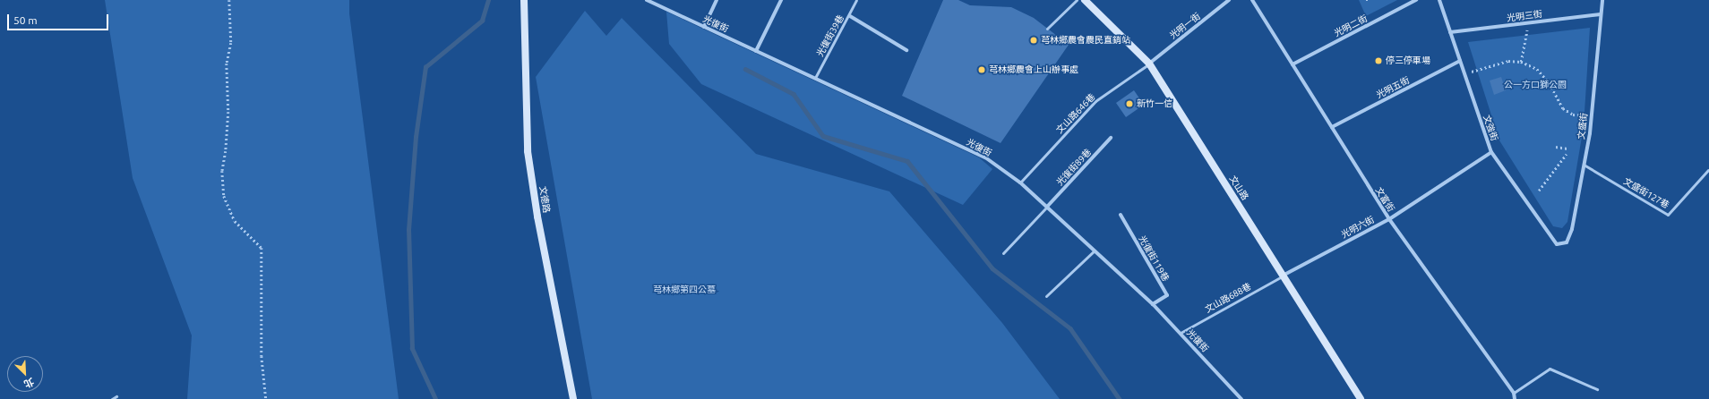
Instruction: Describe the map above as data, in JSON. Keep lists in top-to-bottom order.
{
  "streets": {
    "main road": ["文山路", "文德路"],
    "street": [
      "光明三街",
      "光復街",
      "光明一街",
      "光明二街",
      "光明五街",
      "文盛街",
      "文強街",
      "光復街89巷",
      "文富街",
      "光明六街",
      "光復街119巷"
    ],
    "lane": [
      "光復街39巷",
      "文山路646巷",
      "文盛街127巷",
      "文山路688巷"
    ]
  },
  "crossings": [
    ["光明三街", "文盛街"],
    ["光明三街", "文強街"],
    ["光復街", "光復街39巷"],
    ["光復街", "文山路646巷"],
    ["光復街", "光復街89巷"],
    ["光復街", "光復街119巷"],
    ["光復街", "文山路688巷"],
    ["光明一街", "文山路646巷"],
    ["光明一街", "文山路"],
    ["光明二街", "文富街"],
    ["光明五街", "文強街"],
    ["光明五街", "文富街"],
    ["文山路646巷", "文山路"],
    ["文盛街", "文強街"],
    ["文盛街", "文盛街127巷"],
    ["文強街", "光明六街"],
    ["文山路", "光明六街"],
    ["文山路", "文山路688巷"],
    ["文富街", "光明六街"],
    ["光明六街", "文山路688巷"]
  ],
  "parks": ["公一方口獅公園", "芎林鄉第四公墓"],
  "places": [
    "芎林鄉農會農民直銷站",
    "停三停車場",
    "芎林鄉農會上山辦事處",
    "新竹一信"
  ],
  "scale_bar": "50 m",
  "north": "bottom right"
}
